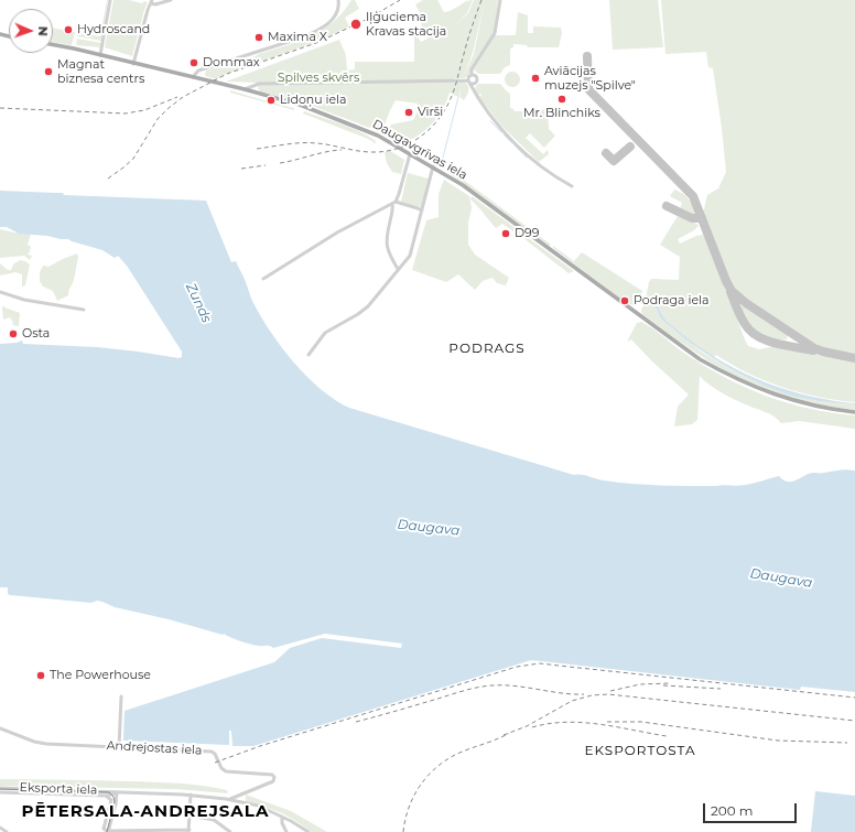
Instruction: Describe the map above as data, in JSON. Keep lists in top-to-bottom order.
{
  "streets": {
    "main road": ["Daugavgrīvas iela"],
    "street": ["Andrejostas iela", "Eksporta iela"]
  },
  "crossings": [
    ["Andrejostas iela", "Eksporta iela"]
  ],
  "districts": ["PODRAGS", "EKSPORTOSTA", "PĒTERSALA-ANDREJSALA"],
  "water": ["Zunds", "Daugava"],
  "parks": ["Spilves skvērs"],
  "places": [
    "Iļģuciema Kravas stacija",
    "Hydroscand",
    "Maxima X",
    "Dommax",
    "Magnat biznesa centrs",
    "Aviācijas muzejs \"Spilve\"",
    "Mr. Blinchiks",
    "Lidoņu iela",
    "Virši",
    "D99",
    "Podraga iela",
    "Osta",
    "The Powerhouse"
  ],
  "scale_bar": "200 m",
  "north": "right"
}
